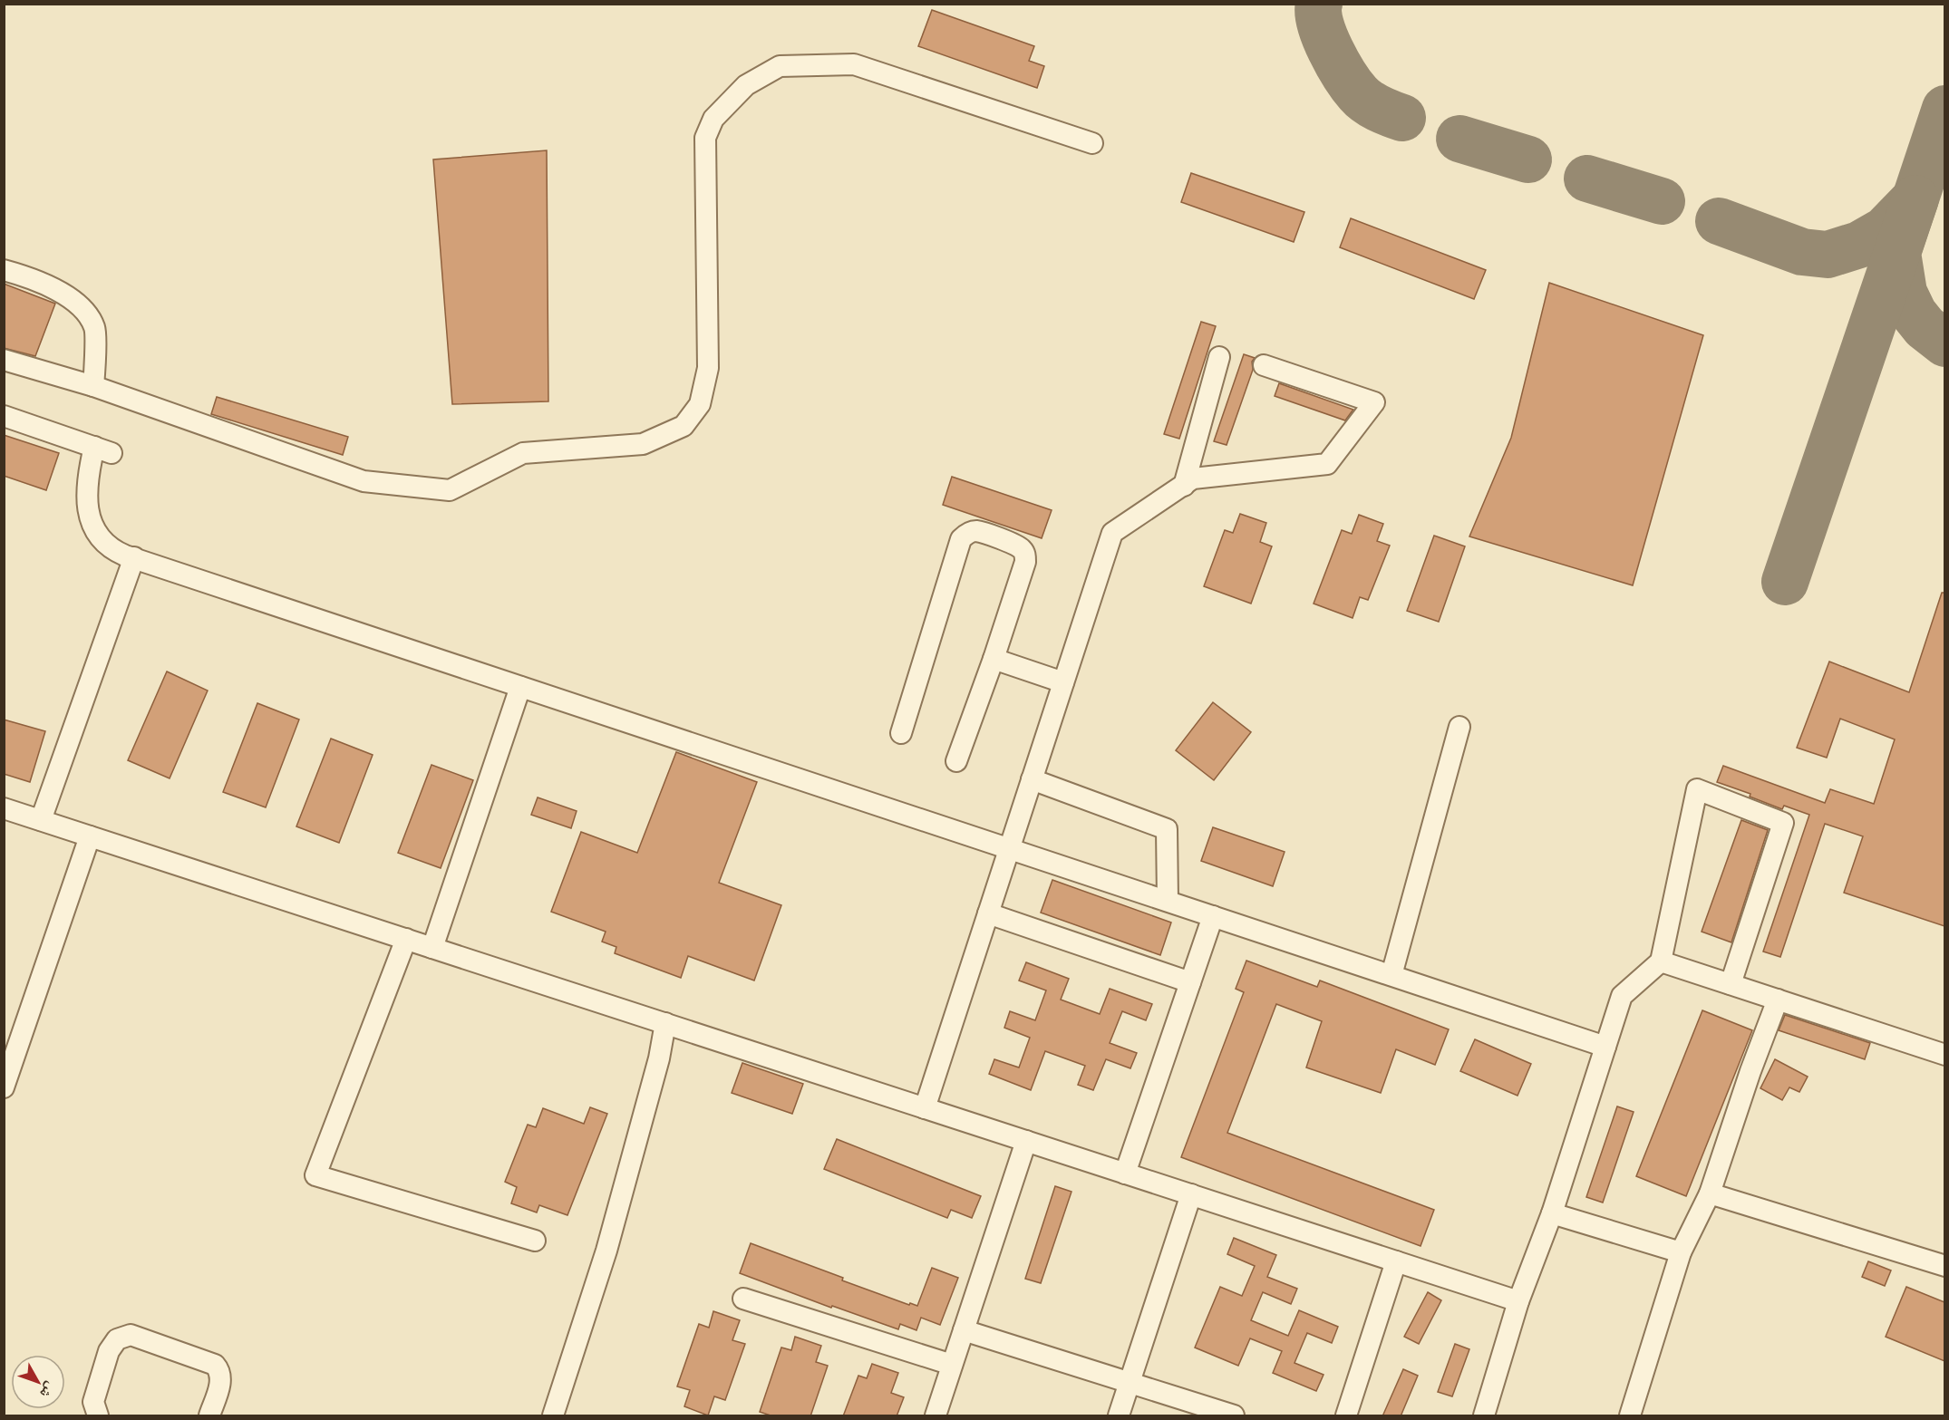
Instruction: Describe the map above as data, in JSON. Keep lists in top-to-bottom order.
{
  "north": "bottom right"
}
